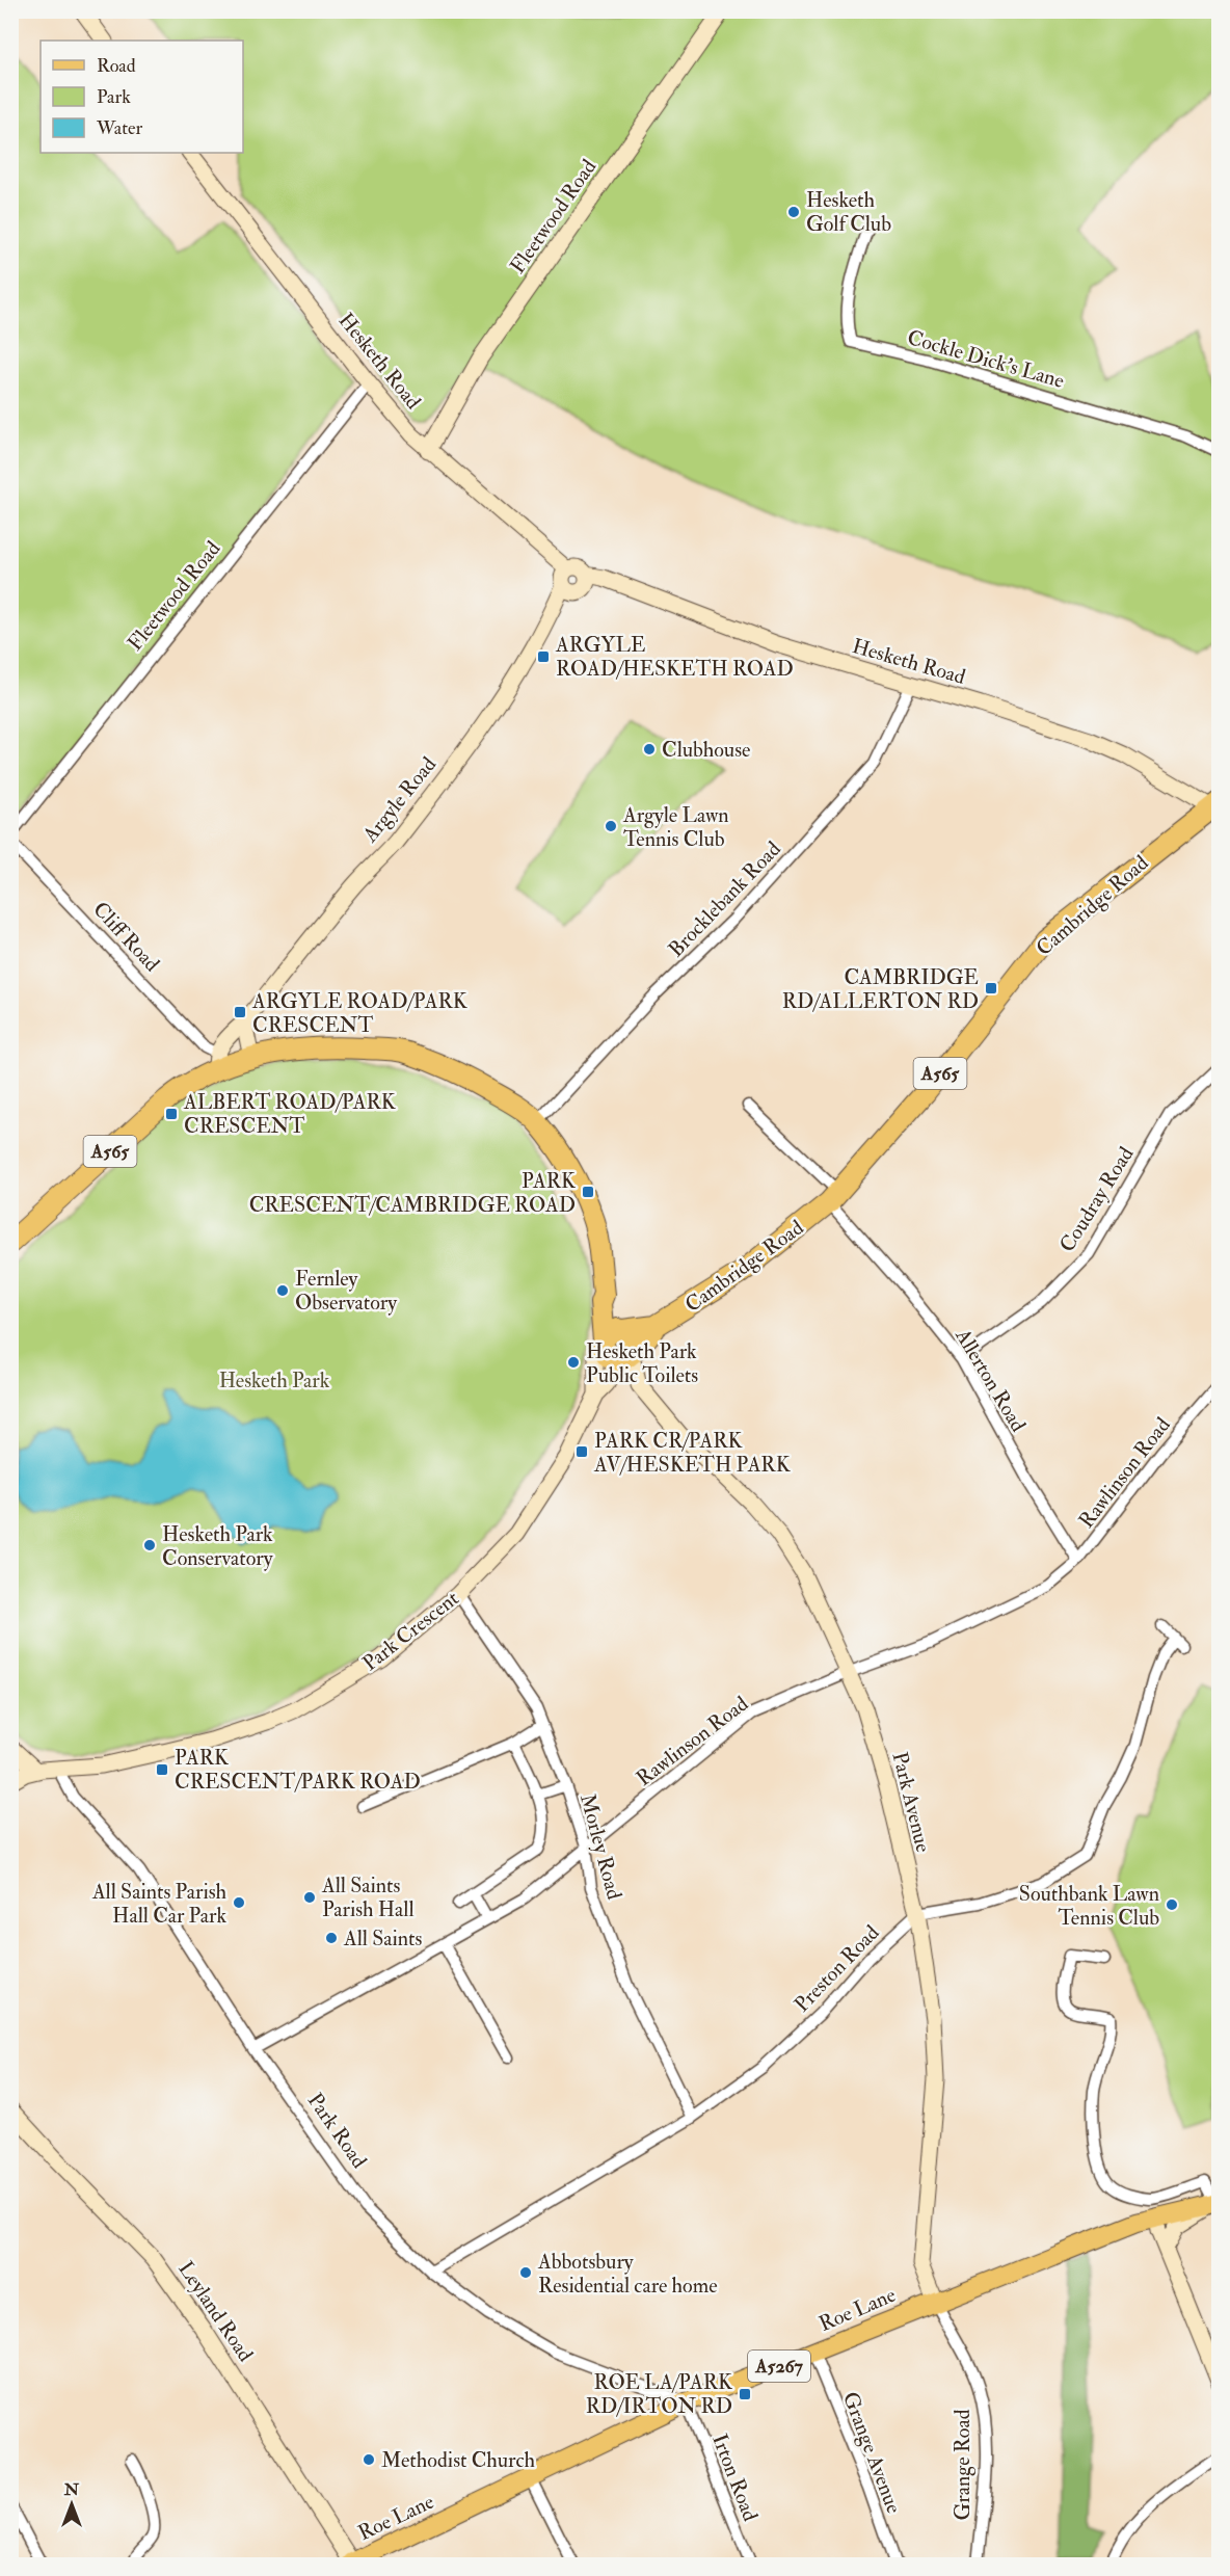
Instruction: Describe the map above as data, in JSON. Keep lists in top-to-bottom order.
{
  "streets": {
    "highway": ["Cambridge Road", "A565", "Park Crescent"],
    "main road": ["Roe Lane", "A5267"],
    "street": [
      "Fleetwood Road",
      "Cockle Dick's Lane",
      "Hesketh Road",
      "Argyle Road",
      "Brocklebank Road",
      "Cliff Road",
      "Coudray Road",
      "Allerton Road",
      "Rawlinson Road",
      "Park Avenue",
      "Morley Road",
      "Preston Road",
      "Park Road",
      "Leyland Road",
      "Grange Avenue",
      "Grange Road",
      "Irton Road"
    ]
  },
  "crossings": [
    ["Fleetwood Road", "Hesketh Road"],
    ["Hesketh Road", "Argyle Road"],
    ["Hesketh Road", "Brocklebank Road"],
    ["Hesketh Road", "Cambridge Road"],
    ["Argyle Road", "Cliff Road"],
    ["Argyle Road", "A565"],
    ["Argyle Road", "Park Crescent"],
    ["Brocklebank Road", "Park Crescent"],
    ["Cambridge Road", "A565"],
    ["Cambridge Road", "Allerton Road"],
    ["Cambridge Road", "Park Crescent"],
    ["Cambridge Road", "Park Avenue"],
    ["Cliff Road", "A565"],
    ["Cliff Road", "Park Crescent"],
    ["A565", "Park Crescent"],
    ["A565", "Park Avenue"],
    ["Coudray Road", "Allerton Road"],
    ["Allerton Road", "Rawlinson Road"],
    ["Rawlinson Road", "Park Avenue"],
    ["Rawlinson Road", "Morley Road"],
    ["Rawlinson Road", "Park Road"],
    ["Park Crescent", "Park Avenue"],
    ["Park Crescent", "Morley Road"],
    ["Park Crescent", "Park Road"],
    ["Park Avenue", "Preston Road"],
    ["Park Avenue", "Roe Lane"],
    ["Park Avenue", "Grange Road"],
    ["Morley Road", "Preston Road"],
    ["Preston Road", "Park Road"],
    ["Park Road", "Roe Lane"],
    ["Park Road", "Irton Road"],
    ["Roe Lane", "Leyland Road"],
    ["Roe Lane", "Grange Avenue"],
    ["Roe Lane", "Grange Road"],
    ["Roe Lane", "Irton Road"]
  ],
  "parks": ["Hesketh Park"],
  "places": {
    "other": [
      "Hesketh Golf Club",
      "Clubhouse",
      "Argyle Lawn Tennis Club",
      "Fernley Observatory",
      "Hesketh Park Public Toilets",
      "Hesketh Park Conservatory",
      "All Saints Parish Hall",
      "All Saints Parish Hall Car Park",
      "Southbank Lawn Tennis Club",
      "All Saints",
      "Abbotsbury Residential care home",
      "Methodist Church"
    ],
    "transit": [
      "ARGYLE ROAD/HESKETH ROAD",
      "CAMBRIDGE RD/ALLERTON RD",
      "ARGYLE ROAD/PARK CRESCENT",
      "ALBERT ROAD/PARK CRESCENT",
      "PARK CRESCENT/CAMBRIDGE ROAD",
      "PARK CR/PARK AV/HESKETH PARK",
      "PARK CRESCENT/PARK ROAD",
      "ROE LA/PARK RD/IRTON RD"
    ]
  },
  "legend": ["Road", "Park", "Water"],
  "north": "top"
}
